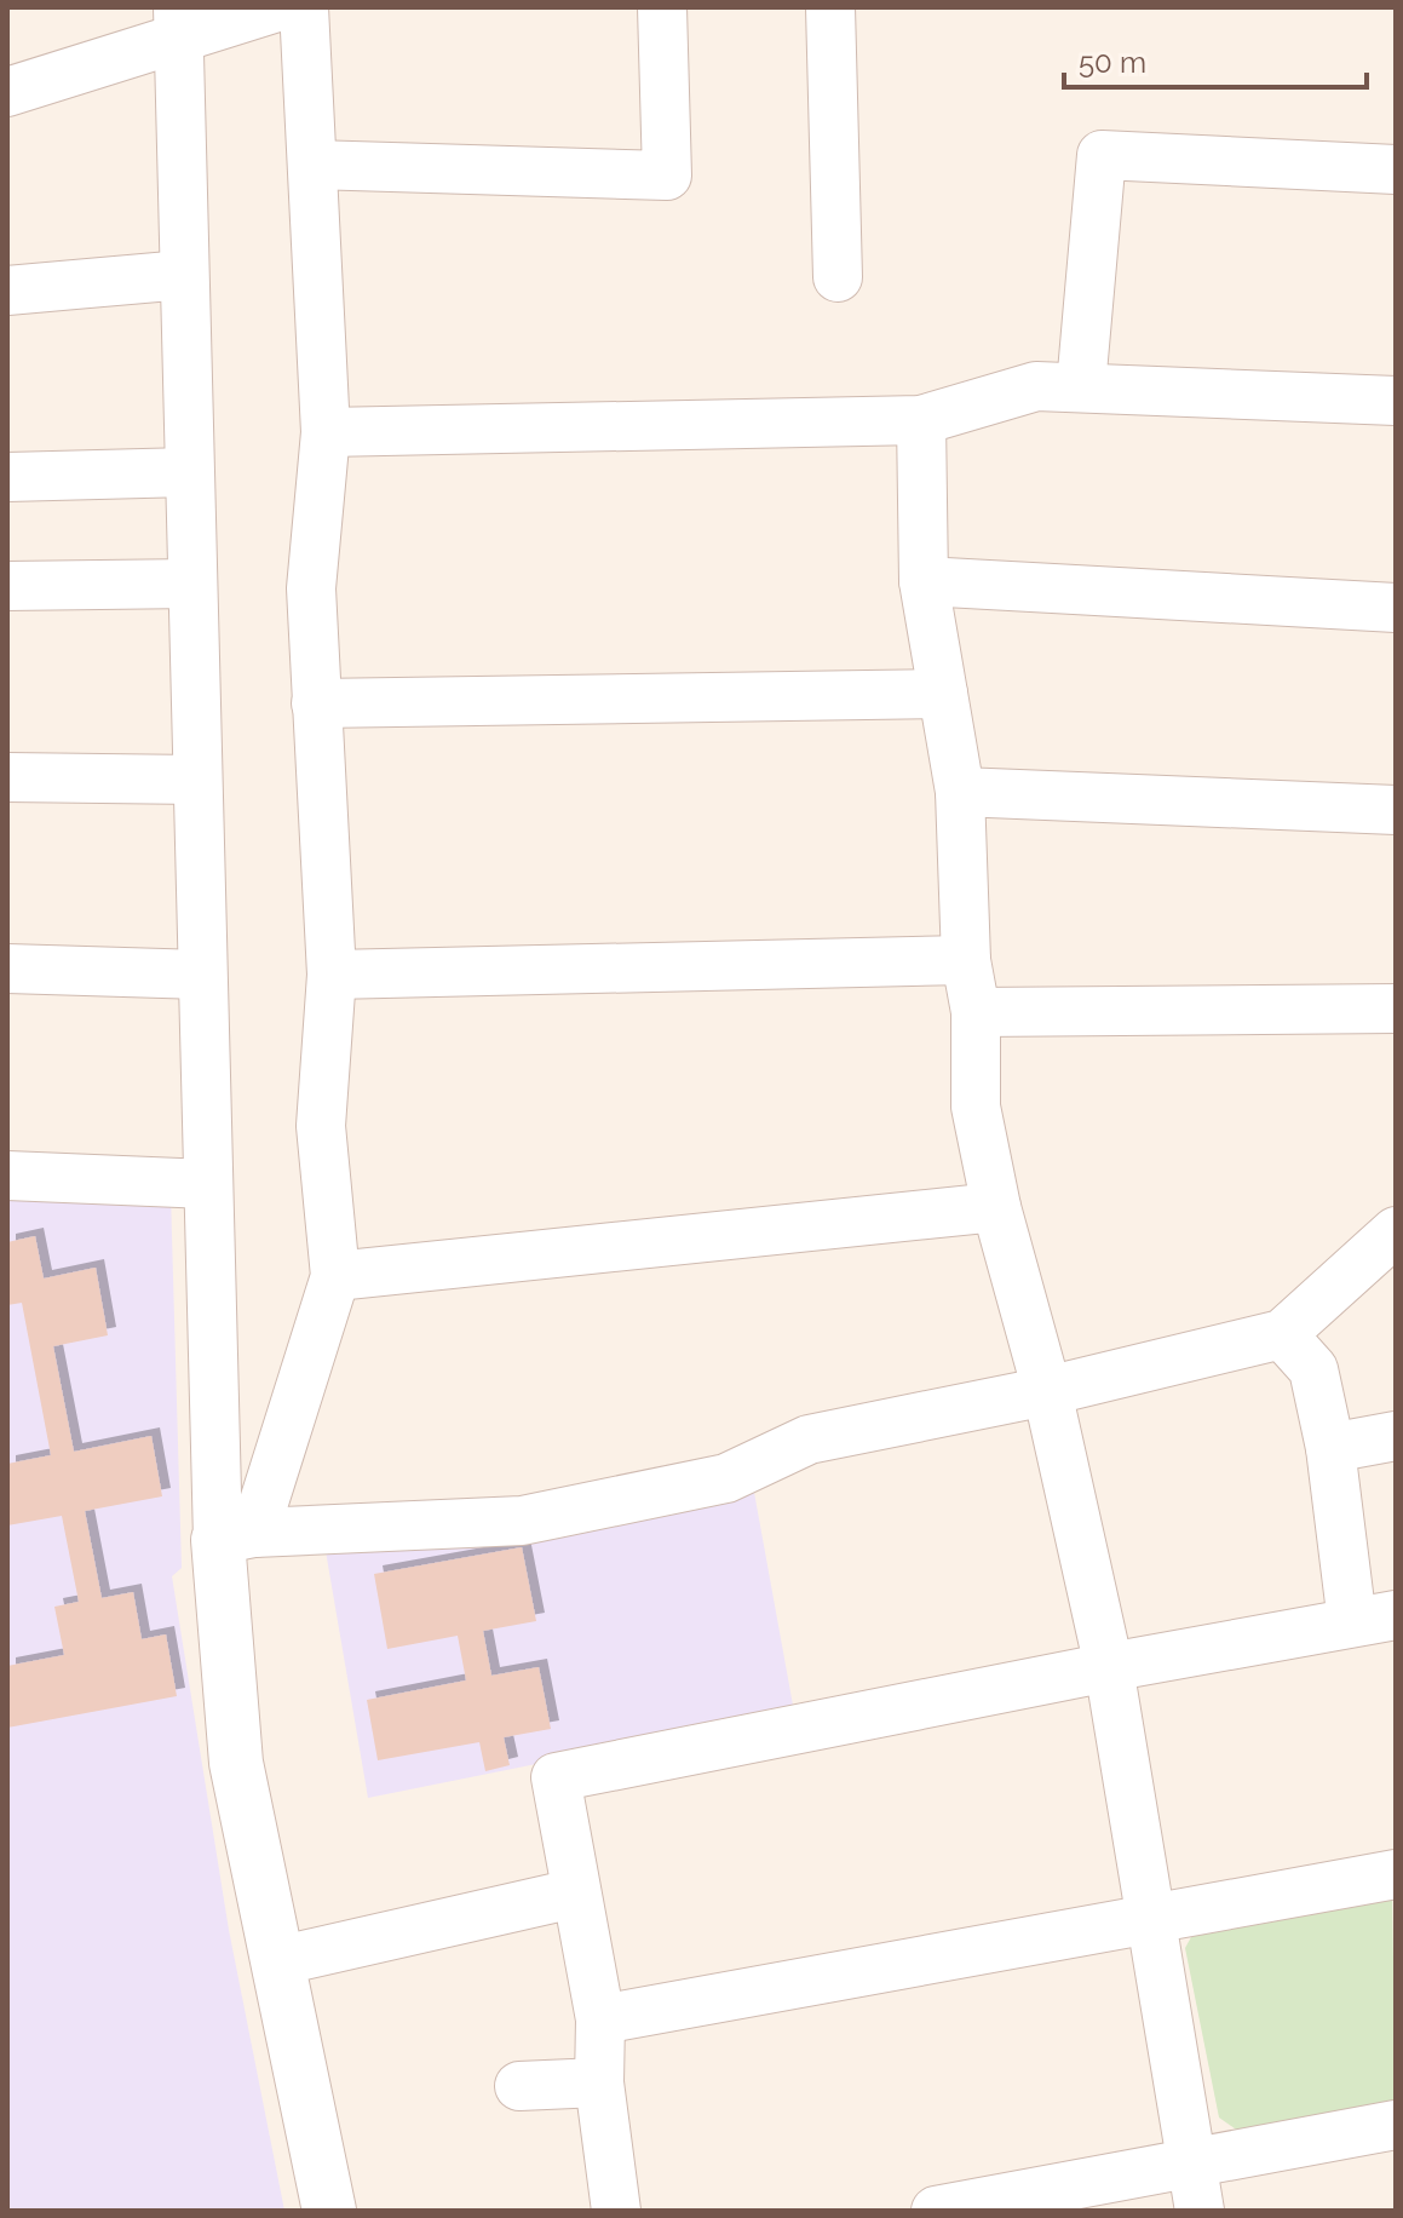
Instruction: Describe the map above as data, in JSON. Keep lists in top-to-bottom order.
{
  "scale_bar": "50 m"
}
